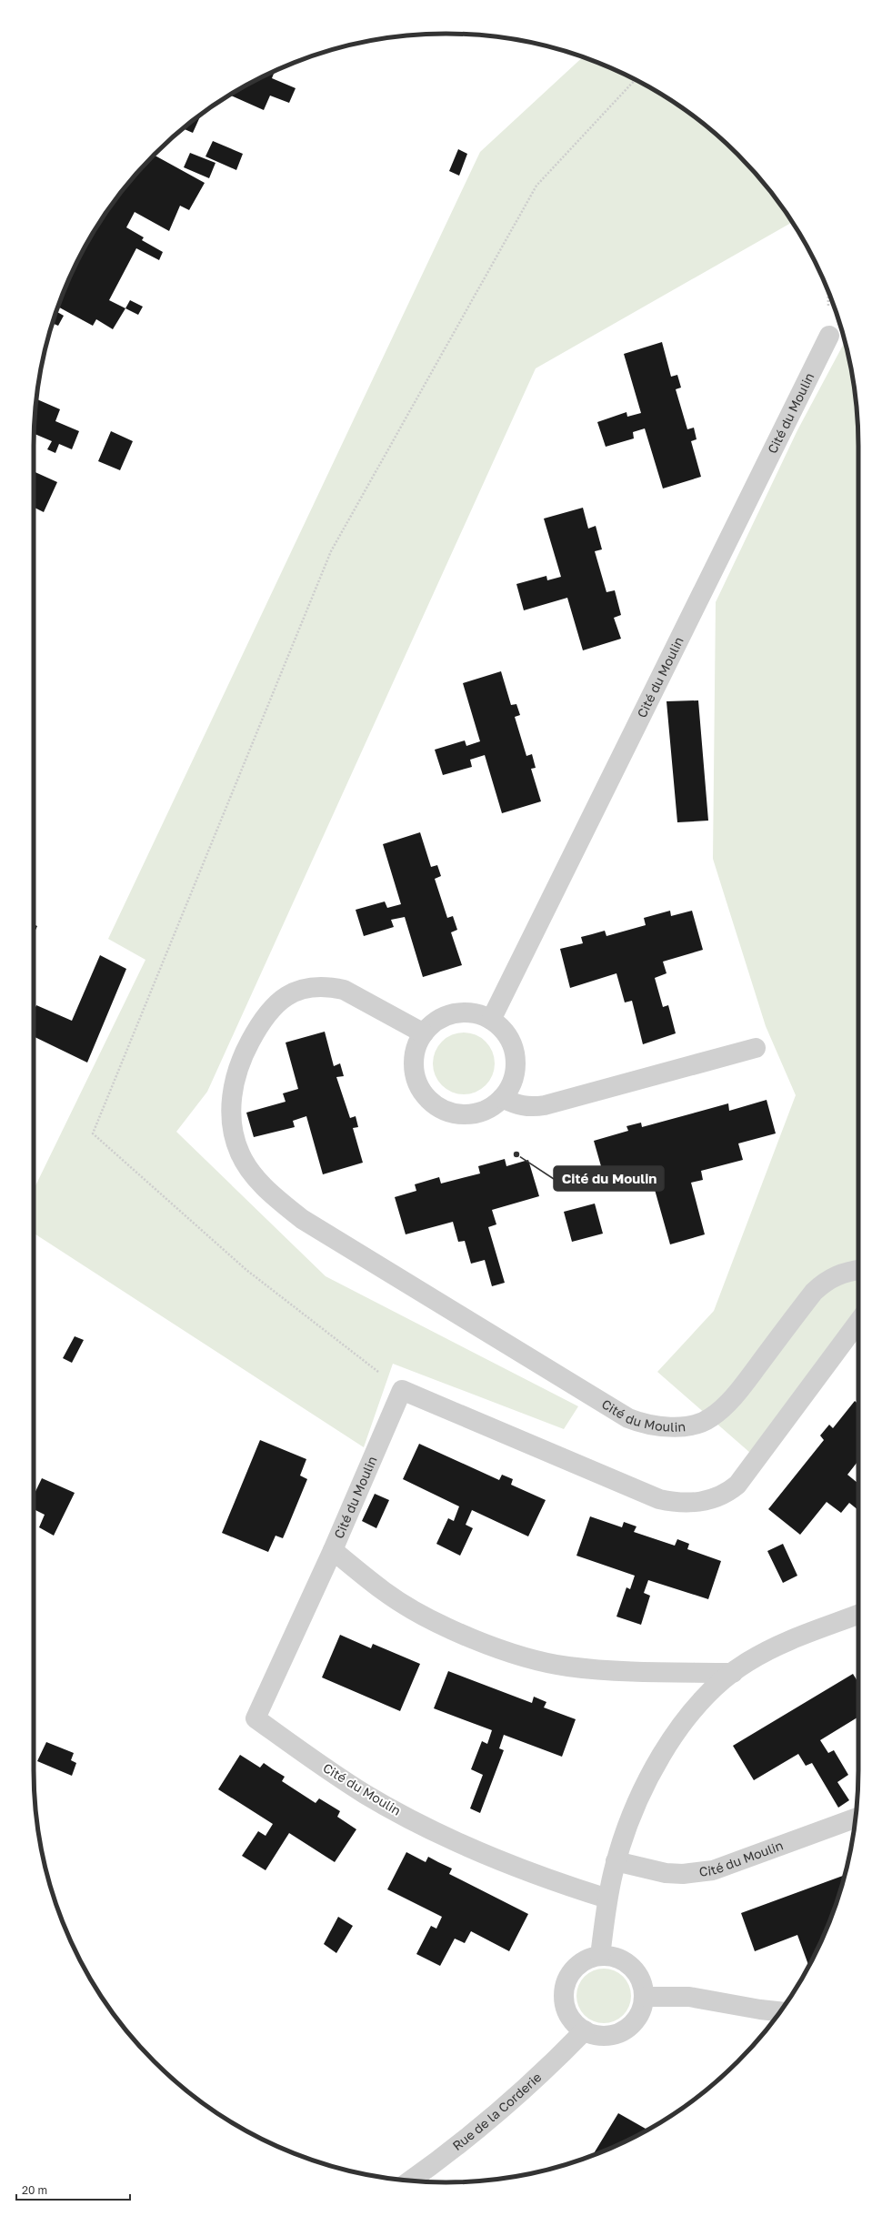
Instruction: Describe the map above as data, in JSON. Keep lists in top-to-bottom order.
{
  "streets": {
    "street": ["Cité du Moulin", "Rue de la Corderie"]
  },
  "places": ["Cité du Moulin"],
  "scale_bar": "20 m"
}
